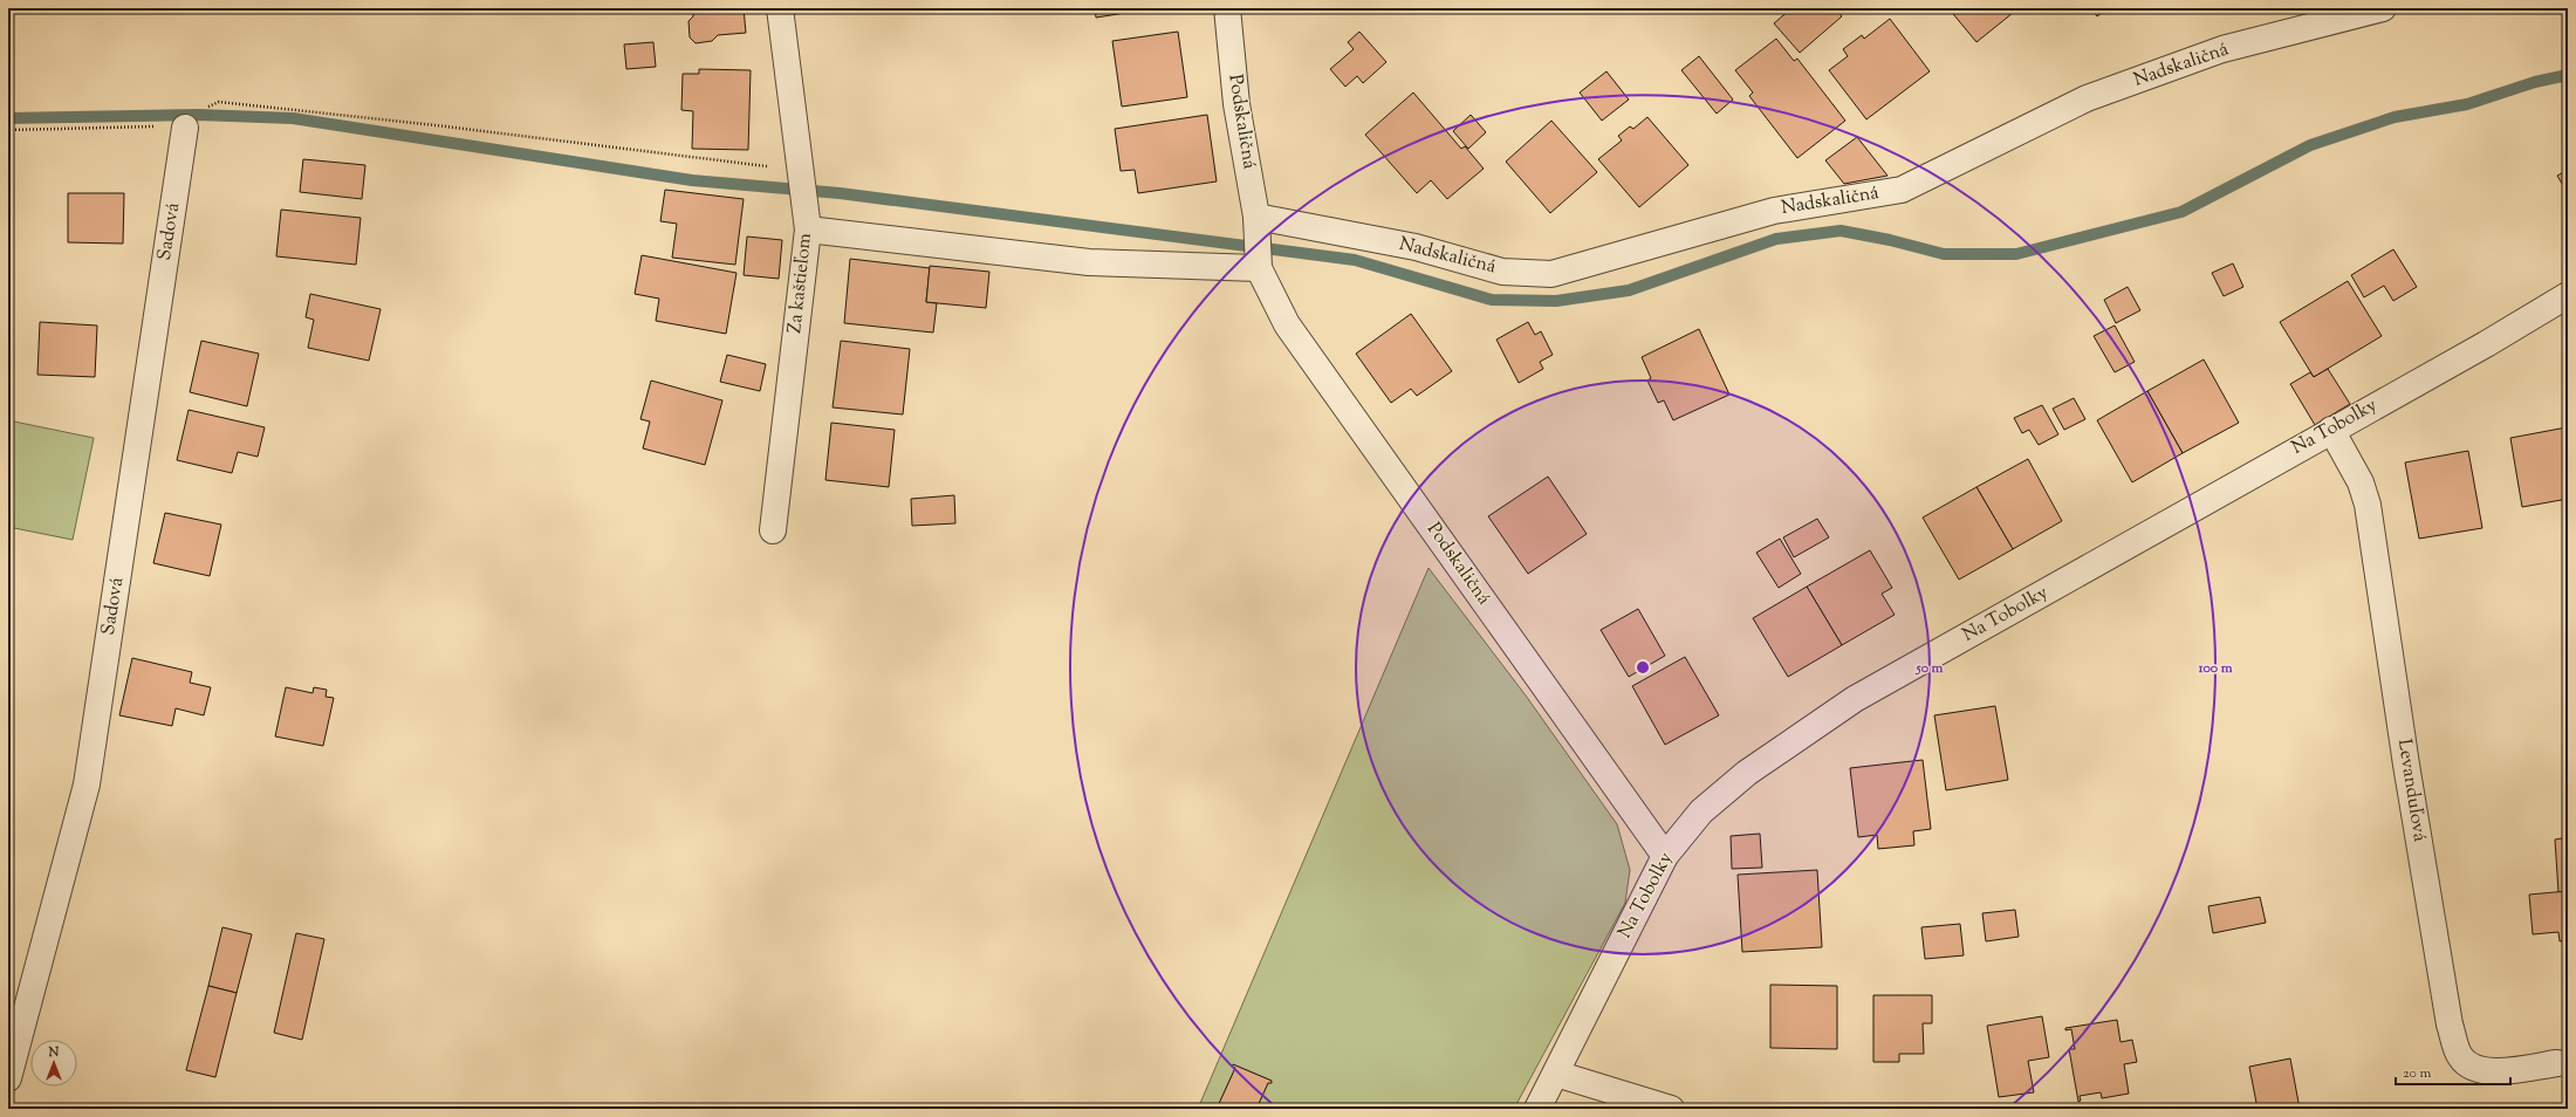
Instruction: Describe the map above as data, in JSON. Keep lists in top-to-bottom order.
{
  "streets": {
    "street": [
      "Nadskaličná",
      "Podskaličná",
      "Sadová",
      "Za kaštieľom",
      "Na Tobolky",
      "Levanduľová"
    ]
  },
  "crossings": [
    ["Nadskaličná", "Podskaličná"],
    ["Nadskaličná", "Za kaštieľom"],
    ["Podskaličná", "Na Tobolky"],
    ["Na Tobolky", "Levanduľová"]
  ],
  "scale_bar": "20 m",
  "north": "top",
  "rings": ["50 m", "100 m"]
}
